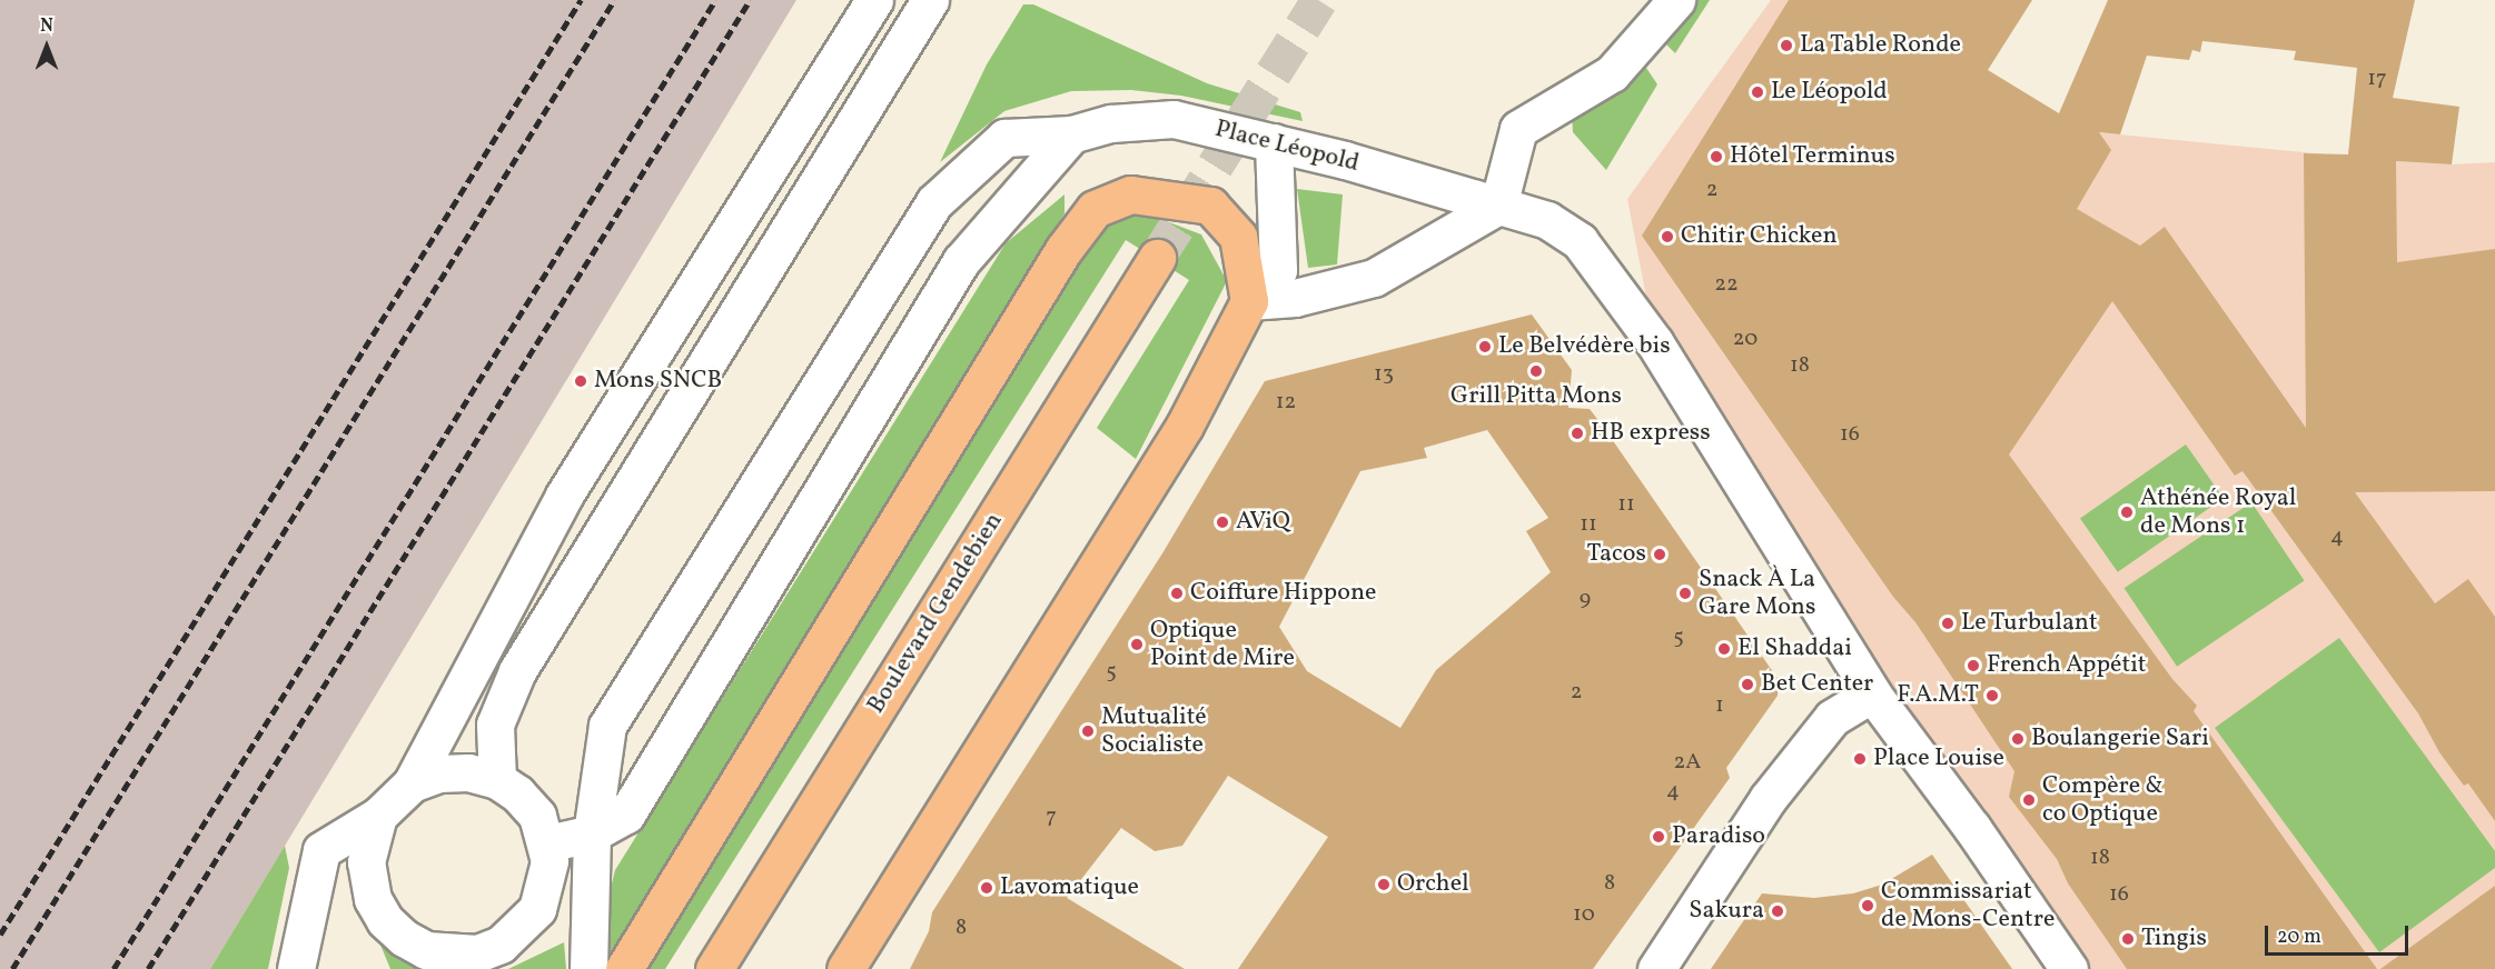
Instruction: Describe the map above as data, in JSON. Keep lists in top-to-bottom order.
{
  "streets": {
    "main road": ["Boulevard Gendebien"],
    "street": ["Place Léopold"]
  },
  "places": [
    "La Table Ronde",
    "Le Léopold",
    "Hôtel Terminus",
    "Chitir Chicken",
    "Le Belvédère bis",
    "Grill Pitta Mons",
    "Mons SNCB",
    "HB express",
    "Athénée Royal de Mons 1",
    "AViQ",
    "Tacos",
    "Coiffure Hippone",
    "Snack À La Gare Mons",
    "Le Turbulant",
    "Optique Point de Mire",
    "El Shaddai",
    "French Appétit",
    "Bet Center",
    "F.A.M.T",
    "Mutualité Socialiste",
    "Boulangerie Sari",
    "Place Louise",
    "Compère & co Optique",
    "Paradiso",
    "Orchel",
    "Lavomatique",
    "Commissariat de Mons-Centre",
    "Sakura",
    "Tingis"
  ],
  "house_numbers": [
    "17",
    "2",
    "22",
    "20",
    "18",
    "13",
    "12",
    "16",
    "11",
    "11",
    "4",
    "9",
    "5",
    "5",
    "2",
    "1",
    "2A",
    "4",
    "7",
    "18",
    "8",
    "16",
    "10",
    "8"
  ],
  "scale_bar": "20 m",
  "north": "top"
}
